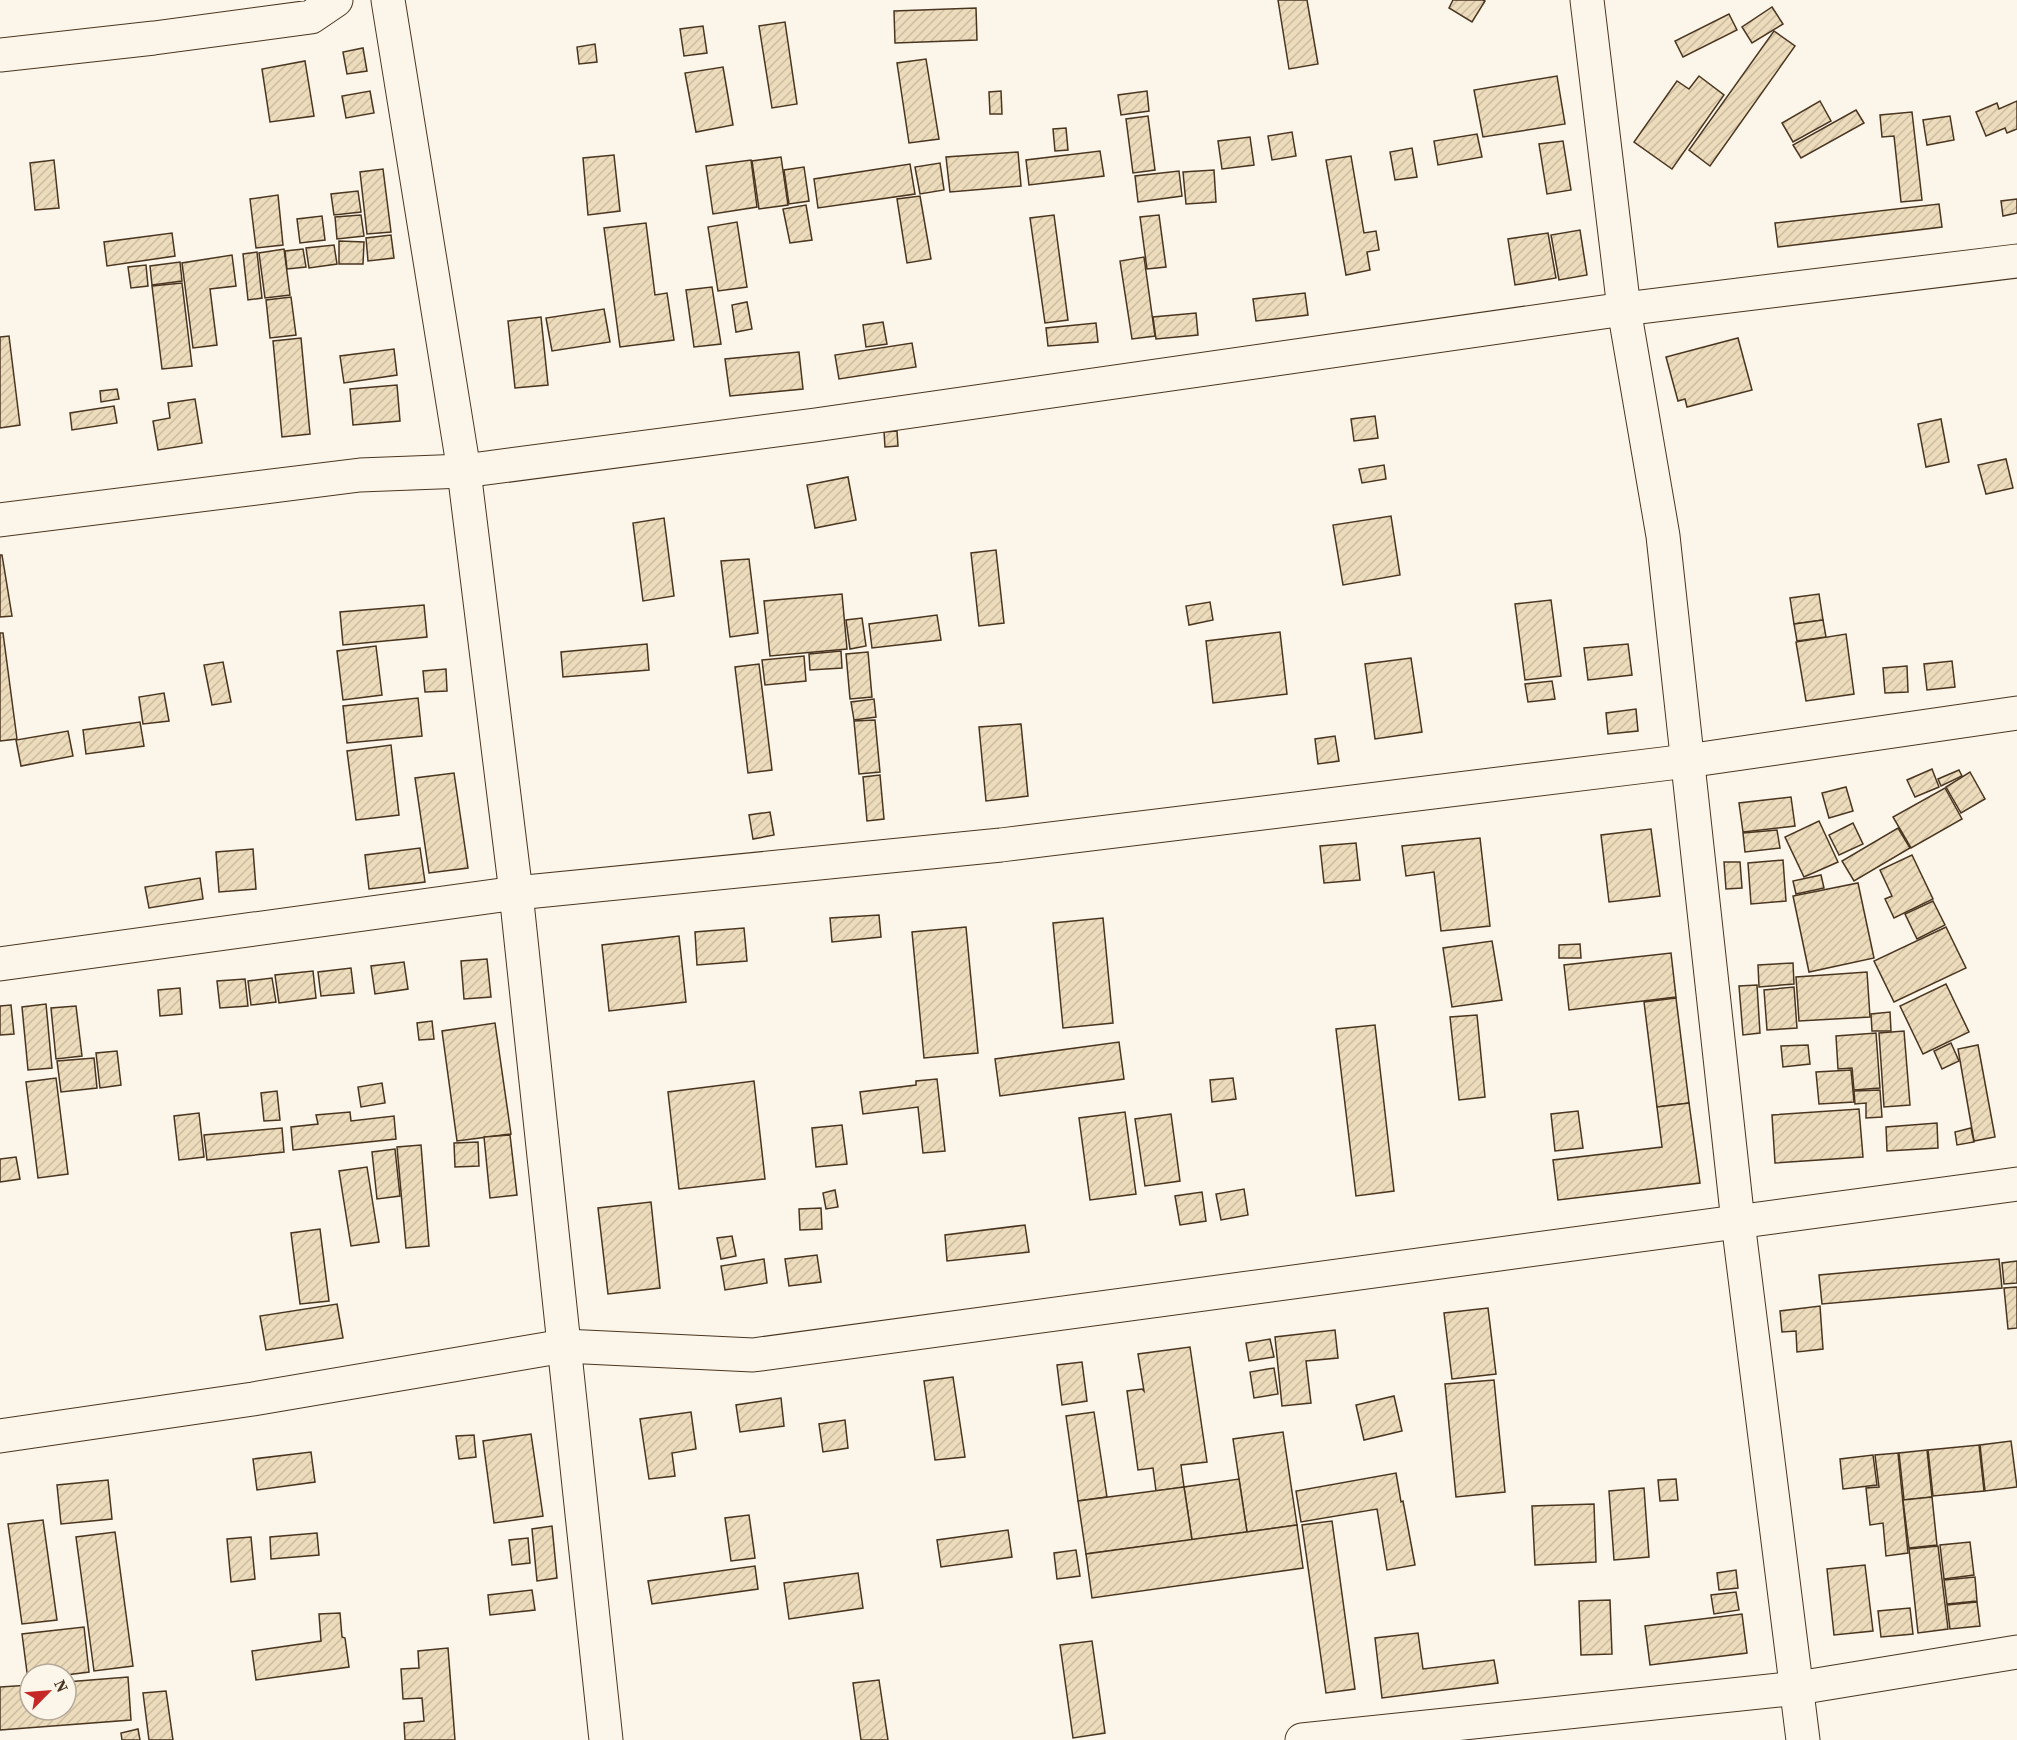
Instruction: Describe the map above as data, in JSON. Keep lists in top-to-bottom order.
{
  "north": "top right"
}
